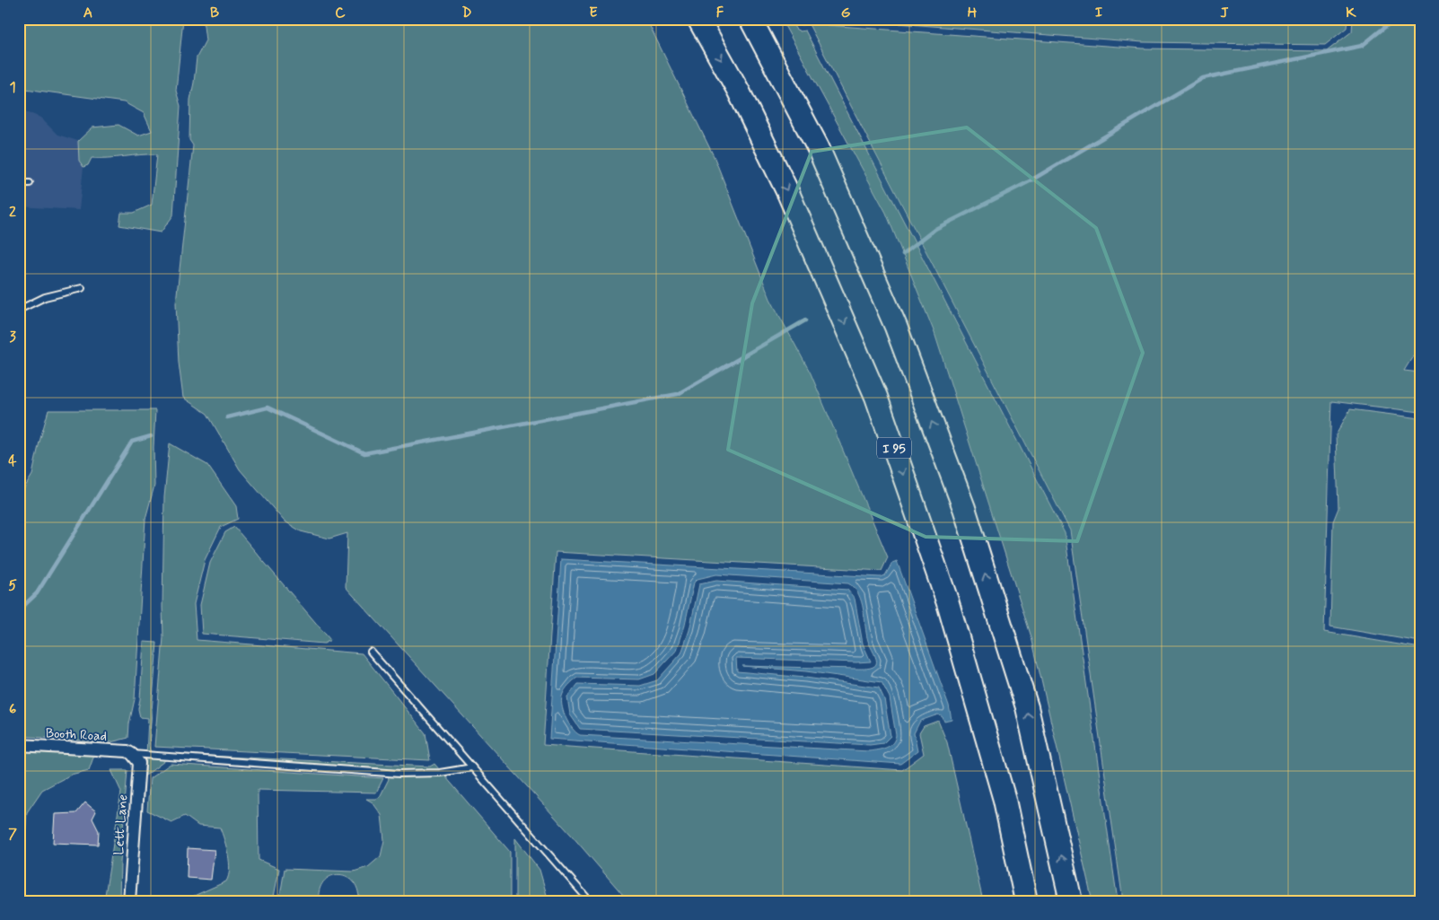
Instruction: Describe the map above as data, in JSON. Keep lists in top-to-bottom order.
{
  "streets": {
    "highway": ["I 95"],
    "street": ["Booth Road", "Lett Lane"]
  },
  "crossings": [
    ["Booth Road", "Lett Lane"]
  ],
  "grid": {
    "columns": [
      "A",
      "B",
      "C",
      "D",
      "E",
      "F",
      "G",
      "H",
      "I",
      "J",
      "K"
    ],
    "rows": [
      "1",
      "2",
      "3",
      "4",
      "5",
      "6",
      "7"
    ]
  }
}
